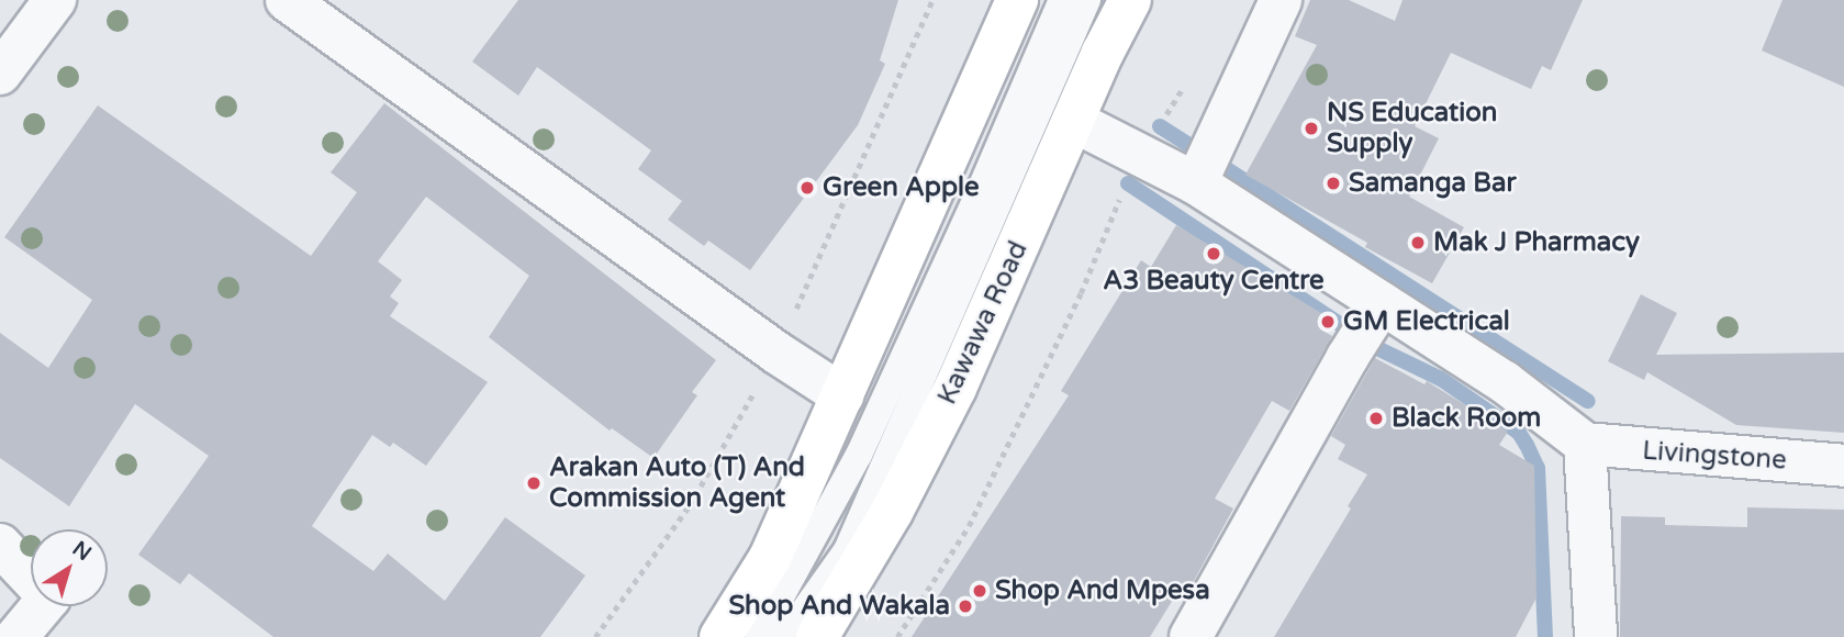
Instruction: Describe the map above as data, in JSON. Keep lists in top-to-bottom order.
{
  "streets": {
    "main road": ["Kawawa Road"],
    "street": ["Livingstone"]
  },
  "places": [
    "NS Education Supply",
    "Samanga Bar",
    "Green Apple",
    "Mak J Pharmacy",
    "A3 Beauty Centre",
    "GM Electrical",
    "Black Room",
    "Arakan Auto (T) And Commission Agent",
    "Shop And Mpesa",
    "Shop And Wakala"
  ],
  "north": "top right"
}
